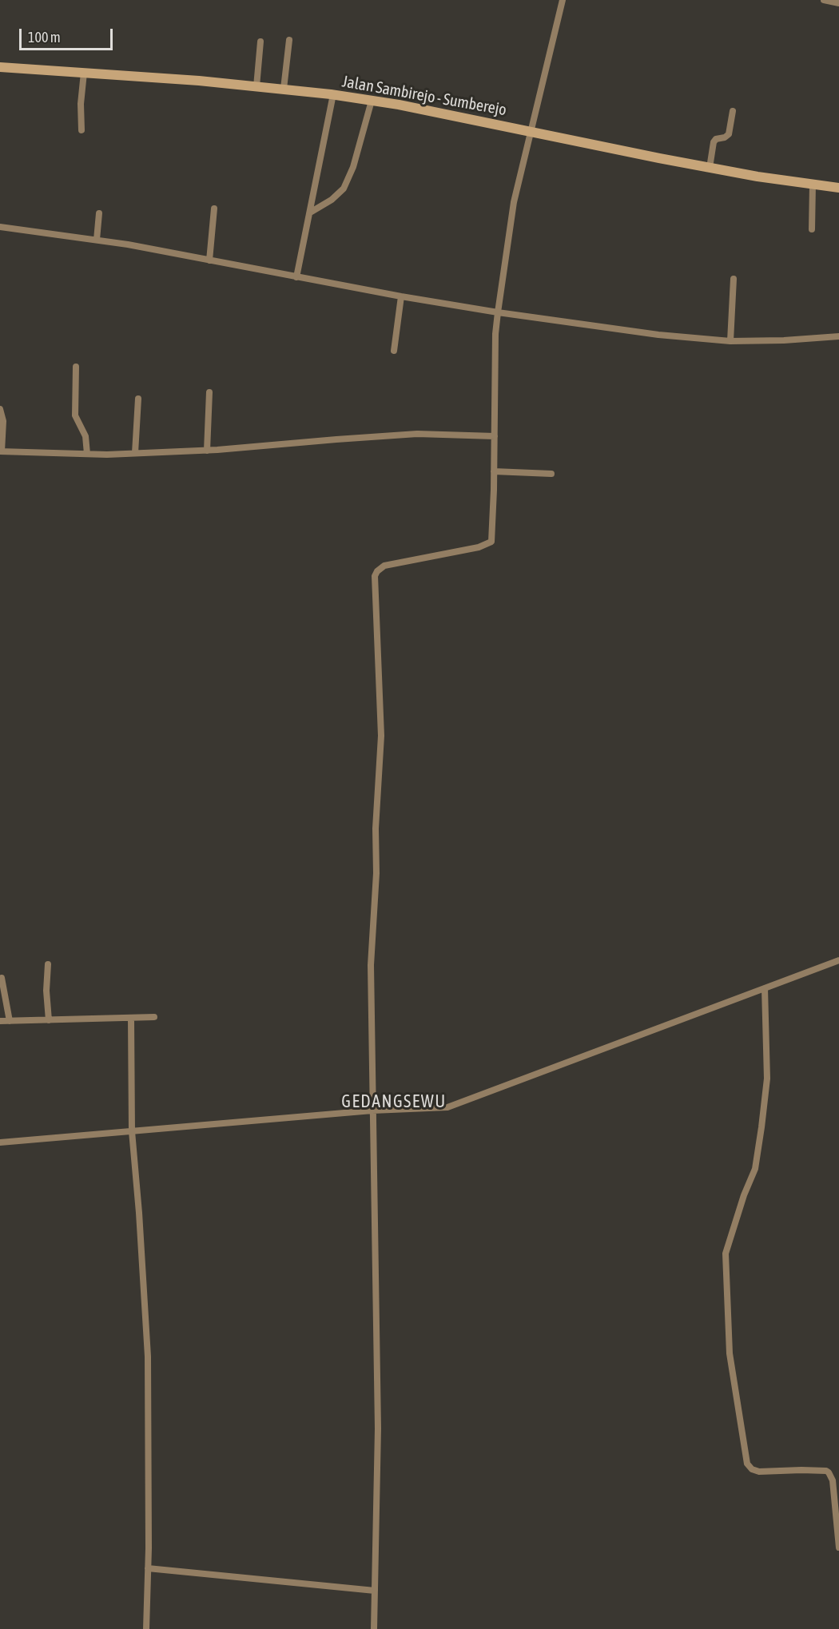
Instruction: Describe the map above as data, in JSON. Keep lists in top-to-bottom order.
{
  "streets": {
    "main road": ["Jalan Sambirejo - Sumberejo"]
  },
  "districts": ["GEDANGSEWU"],
  "scale_bar": "100 m"
}
